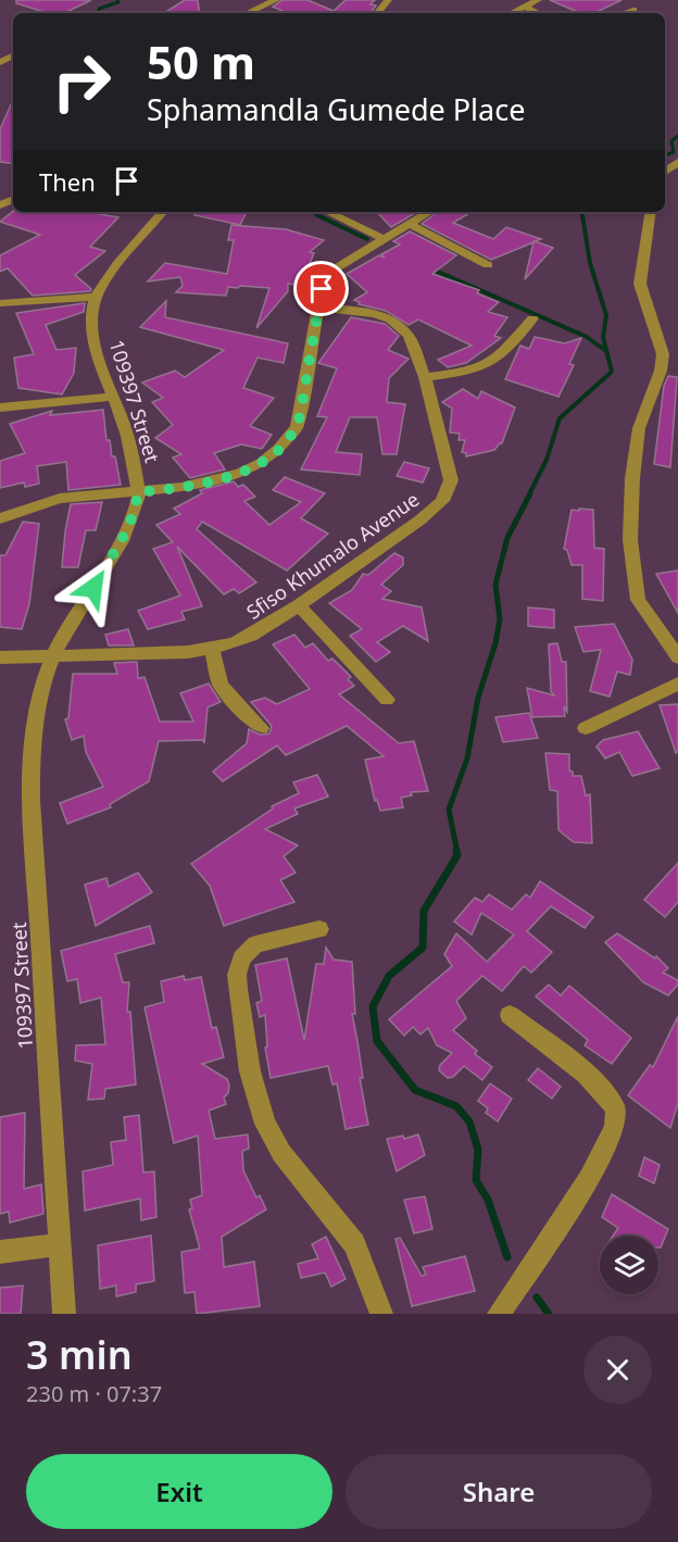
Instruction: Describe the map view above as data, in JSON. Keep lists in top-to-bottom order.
{
  "streets": {
    "street": ["109397 Street", "Sfiso Khumalo Avenue"]
  },
  "crossings": [
    ["109397 Street", "Sfiso Khumalo Avenue"]
  ],
  "page": {
    "turn": ["50 m", "Sphamandla Gumede Place"],
    "then": "Then",
    "heading": ["3 min", "230 m · 07:37"],
    "buttons": ["Exit", "Share"]
  }
}
